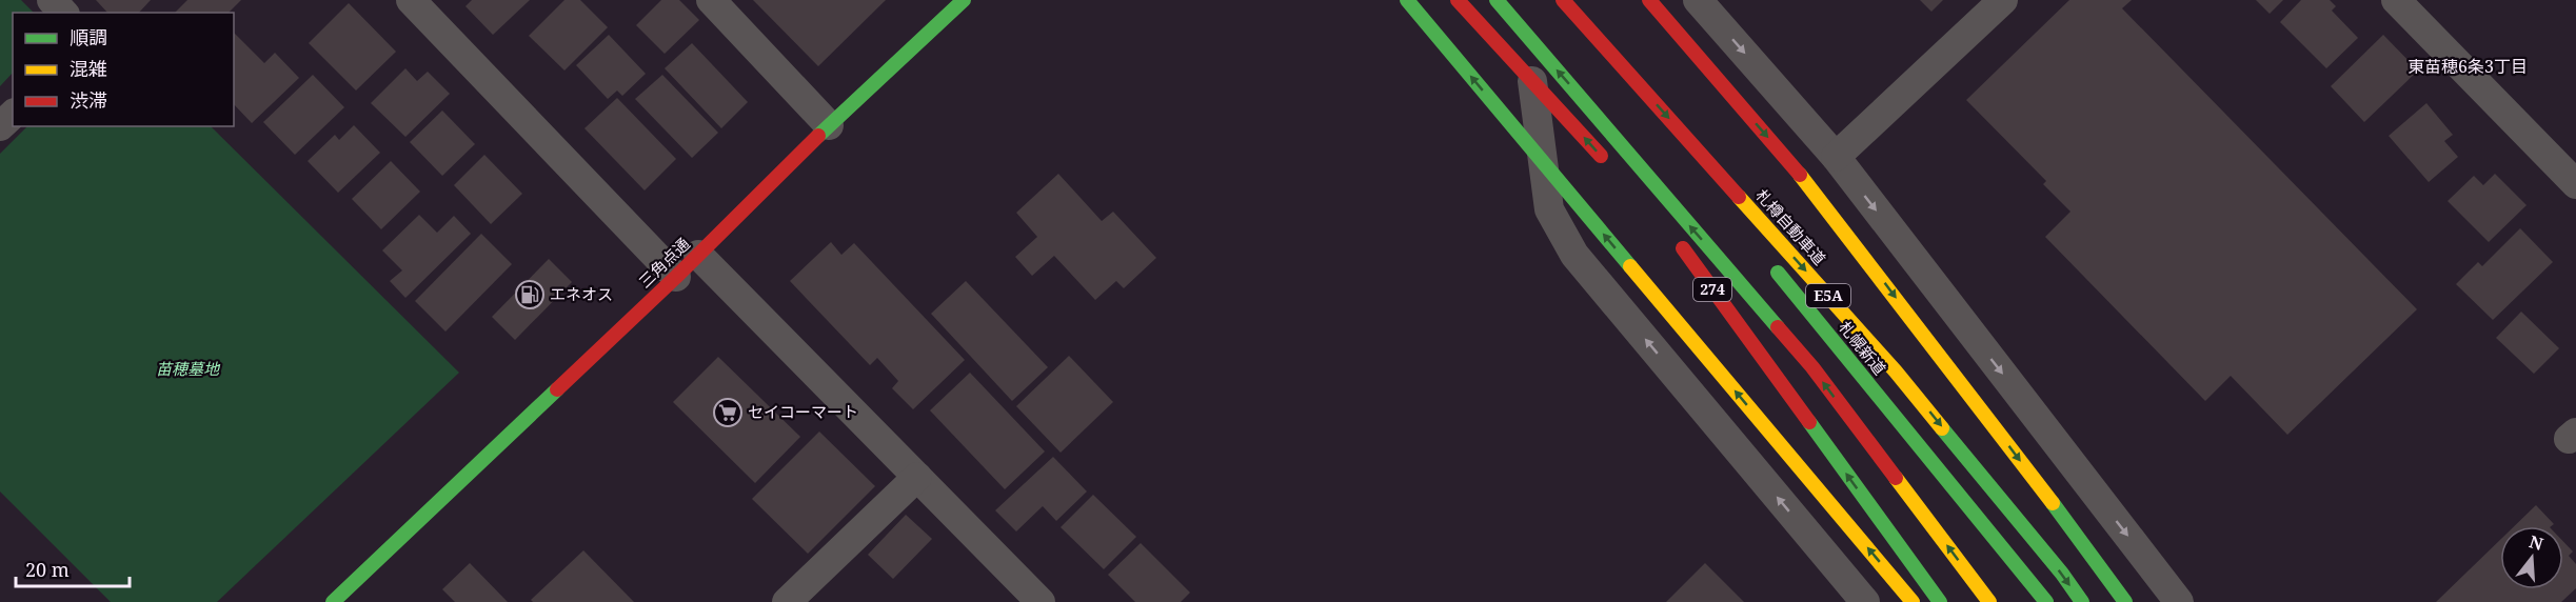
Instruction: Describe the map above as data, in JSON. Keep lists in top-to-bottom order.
{
  "streets": {
    "main road": [
      "札樽自動車道",
      "三角点通",
      "274",
      "E5A",
      "札幌新道"
    ]
  },
  "districts": ["東苗穂6条3丁目"],
  "parks": ["苗穂墓地"],
  "places": {
    "fuel station": ["エネオス"],
    "supermarket": ["セイコーマート"]
  },
  "legend": ["順調", "混雑", "渋滞"],
  "scale_bar": "20 m",
  "north": "top"
}
